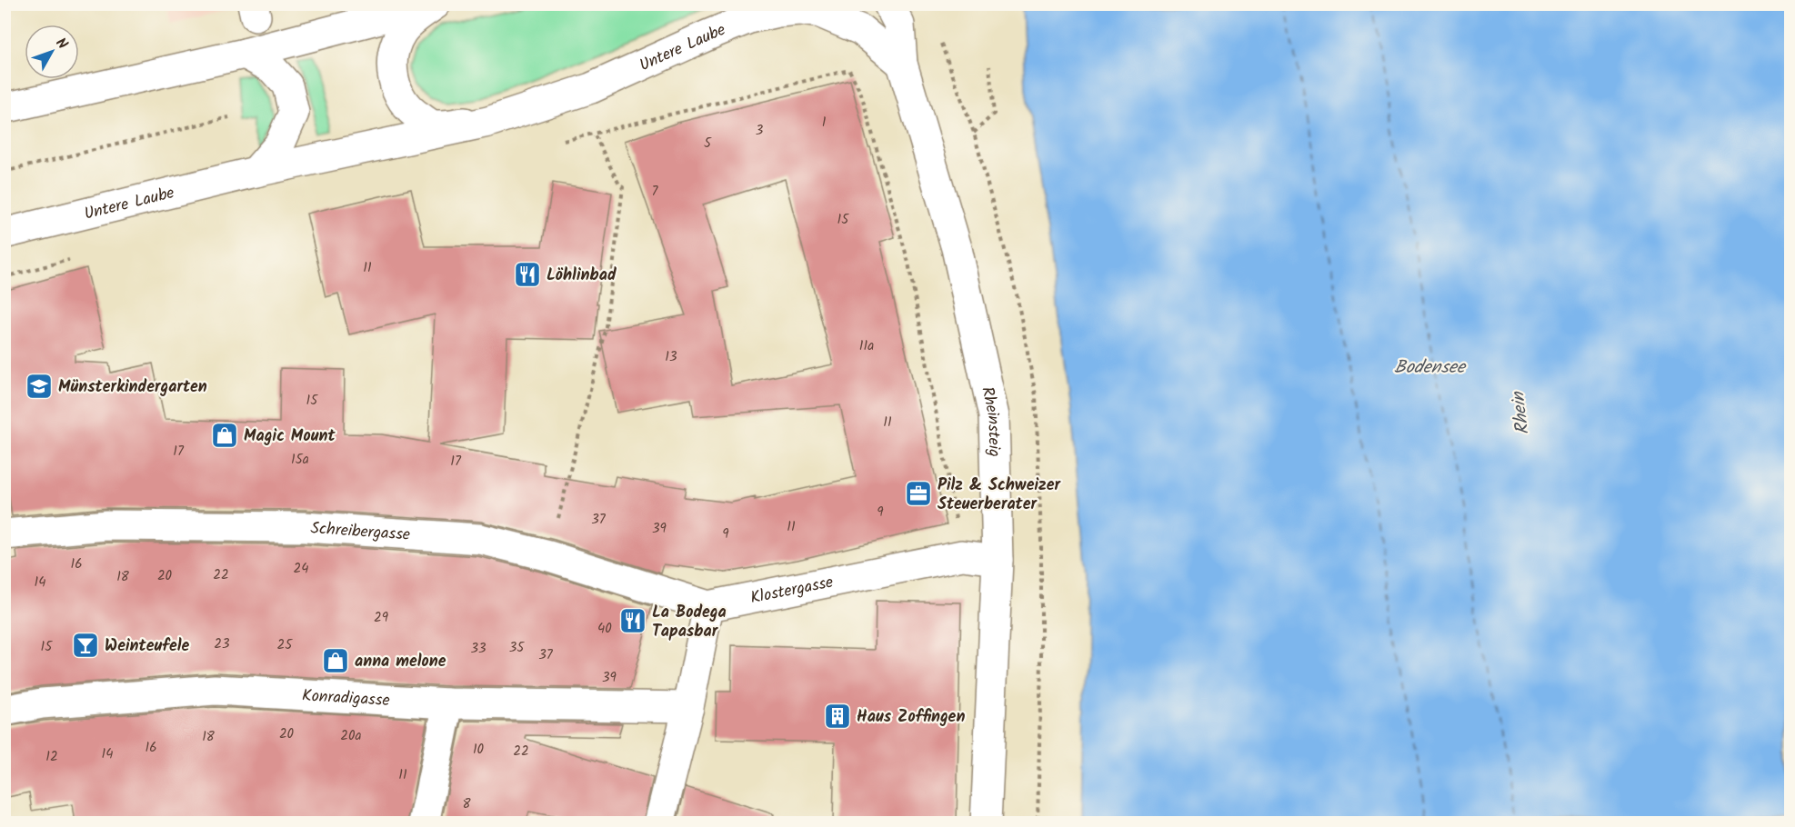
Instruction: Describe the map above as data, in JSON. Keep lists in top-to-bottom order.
{
  "streets": {
    "street": [
      "Untere Laube",
      "Rheinsteig",
      "Schreibergasse",
      "Klostergasse",
      "Konradigasse"
    ]
  },
  "crossings": [
    ["Untere Laube", "Rheinsteig"],
    ["Rheinsteig", "Klostergasse"],
    ["Schreibergasse", "Klostergasse"]
  ],
  "water": ["Bodensee", "Rhein"],
  "places": {
    "restaurant": ["Löhlinbad", "La Bodega Tapasbar"],
    "school or university": ["Münsterkindergarten"],
    "shop": ["Magic Mount", "anna melone"],
    "office": ["Pilz & Schweizer Steuerberater"],
    "bar": ["Weinteufele"],
    "building": ["Haus Zoffingen"]
  },
  "house_numbers": [
    "1",
    "3",
    "5",
    "7",
    "15",
    "11",
    "11a",
    "13",
    "15",
    "11",
    "17",
    "15a",
    "17",
    "9",
    "37",
    "11",
    "39",
    "9",
    "16",
    "24",
    "22",
    "20",
    "18",
    "14",
    "29",
    "40",
    "23",
    "25",
    "15",
    "35",
    "33",
    "37",
    "39",
    "20",
    "20a",
    "18",
    "16",
    "10",
    "22",
    "14",
    "12",
    "11",
    "8"
  ],
  "north": "top right"
}
